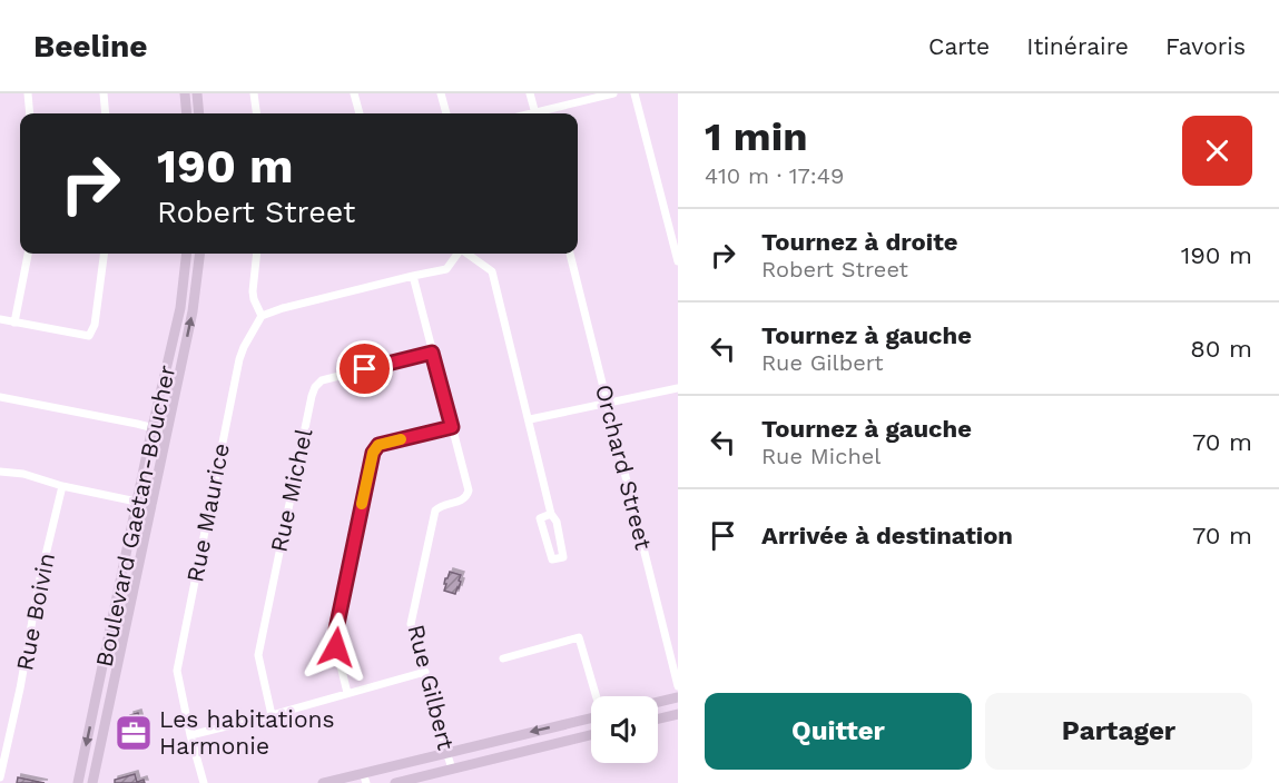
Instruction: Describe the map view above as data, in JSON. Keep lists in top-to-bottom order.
{
  "streets": {
    "main road": ["Boulevard Gaétan-Boucher"],
    "street": [
      "Orchard Street",
      "Rue Michel",
      "Rue Maurice",
      "Rue Boivin",
      "Rue Gilbert"
    ]
  },
  "crossings": [
    ["Rue Michel", "Rue Gilbert"]
  ],
  "places": {
    "office": ["Les habitations Harmonie"]
  },
  "page": {
    "header": "Beeline",
    "nav": ["Carte", "Itinéraire", "Favoris"],
    "heading": ["1 min", "410 m · 17:49"],
    "turn": ["190 m", "Robert Street"],
    "list": [
      {
        "name": "Tournez à droite",
        "note": "Robert Street",
        "value": "190 m"
      },
      {
        "name": "Tournez à gauche",
        "note": "Rue Gilbert",
        "value": "80 m"
      },
      {
        "name": "Tournez à gauche",
        "note": "Rue Michel",
        "value": "70 m"
      },
      {
        "name": "Arrivée à destination",
        "value": "70 m"
      }
    ],
    "buttons": ["Quitter", "Partager"]
  }
}
